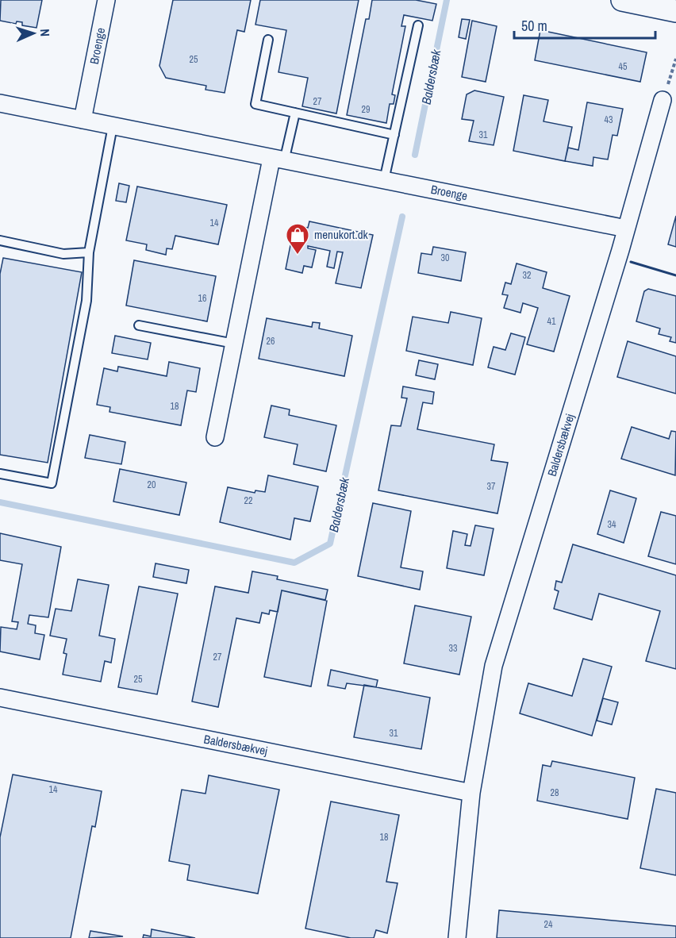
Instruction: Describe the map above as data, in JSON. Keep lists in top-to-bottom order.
{
  "streets": {
    "street": ["Broenge", "Baldersbækvej"]
  },
  "crossings": [
    ["Broenge", "Baldersbækvej"]
  ],
  "water": ["Baldersbæk"],
  "places": {
    "shop": ["menukort.dk"]
  },
  "house_numbers": [
    "25",
    "45",
    "27",
    "29",
    "43",
    "31",
    "14",
    "30",
    "32",
    "16",
    "41",
    "26",
    "18",
    "20",
    "37",
    "22",
    "34",
    "33",
    "27",
    "25",
    "31",
    "14",
    "28",
    "18",
    "24"
  ],
  "scale_bar": "50 m",
  "north": "right"
}
